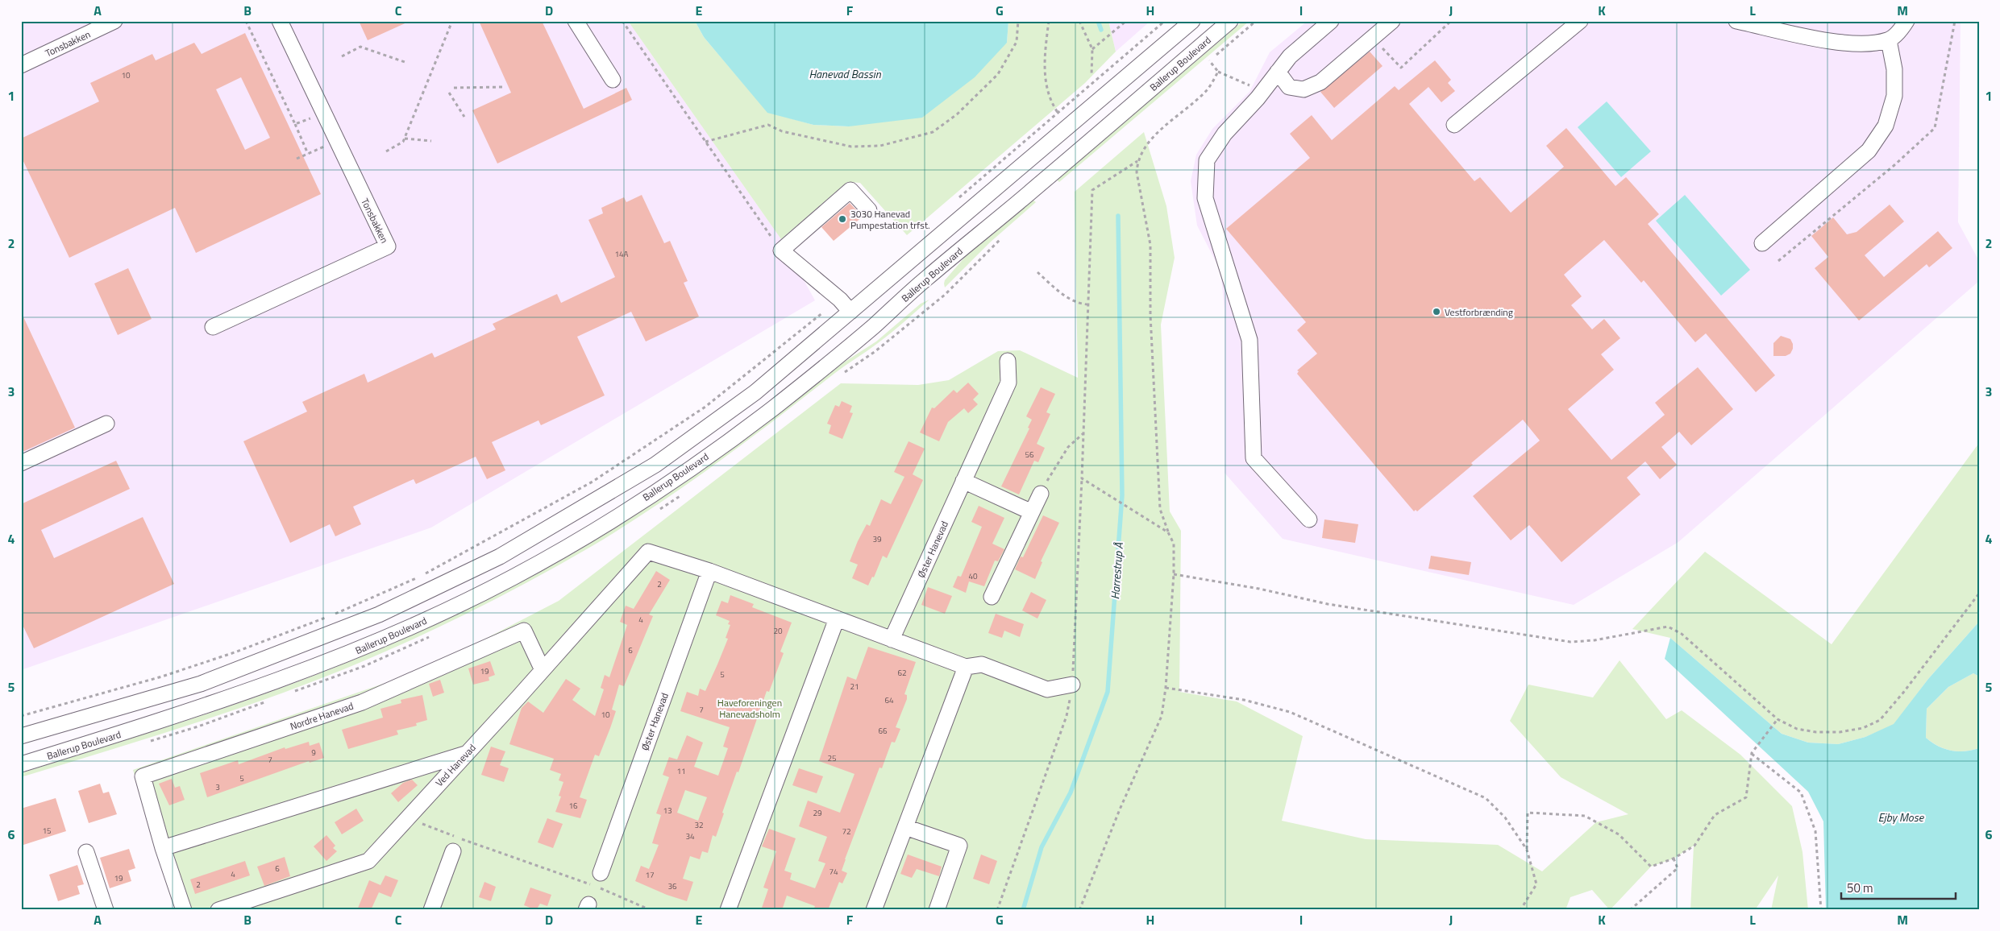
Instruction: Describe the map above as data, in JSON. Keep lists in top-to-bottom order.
{
  "streets": {
    "street": [
      "Tonsbakken",
      "Ballerup Boulevard",
      "Øster Hanevad",
      "Nordre Hanevad",
      "Ved Hanevad"
    ]
  },
  "crossings": [
    ["Øster Hanevad", "Ved Hanevad"],
    ["Nordre Hanevad", "Ved Hanevad"]
  ],
  "water": ["Hanevad Bassin", "Harrestrup Å", "Ejby Mose"],
  "parks": ["Haveforeningen Hanevadsholm"],
  "places": ["3030 Hanevad Pumpestation trfst.", "Vestforbrænding"],
  "house_numbers": [
    "10",
    "14A",
    "56",
    "39",
    "40",
    "2",
    "4",
    "20",
    "6",
    "19",
    "62",
    "5",
    "21",
    "64",
    "7",
    "10",
    "66",
    "9",
    "25",
    "7",
    "11",
    "5",
    "3",
    "16",
    "13",
    "29",
    "32",
    "15",
    "72",
    "34",
    "6",
    "74",
    "4",
    "17",
    "19",
    "2",
    "36"
  ],
  "scale_bar": "50 m",
  "grid": {
    "columns": [
      "A",
      "B",
      "C",
      "D",
      "E",
      "F",
      "G",
      "H",
      "I",
      "J",
      "K",
      "L",
      "M"
    ],
    "rows": [
      "1",
      "2",
      "3",
      "4",
      "5",
      "6"
    ]
  }
}
